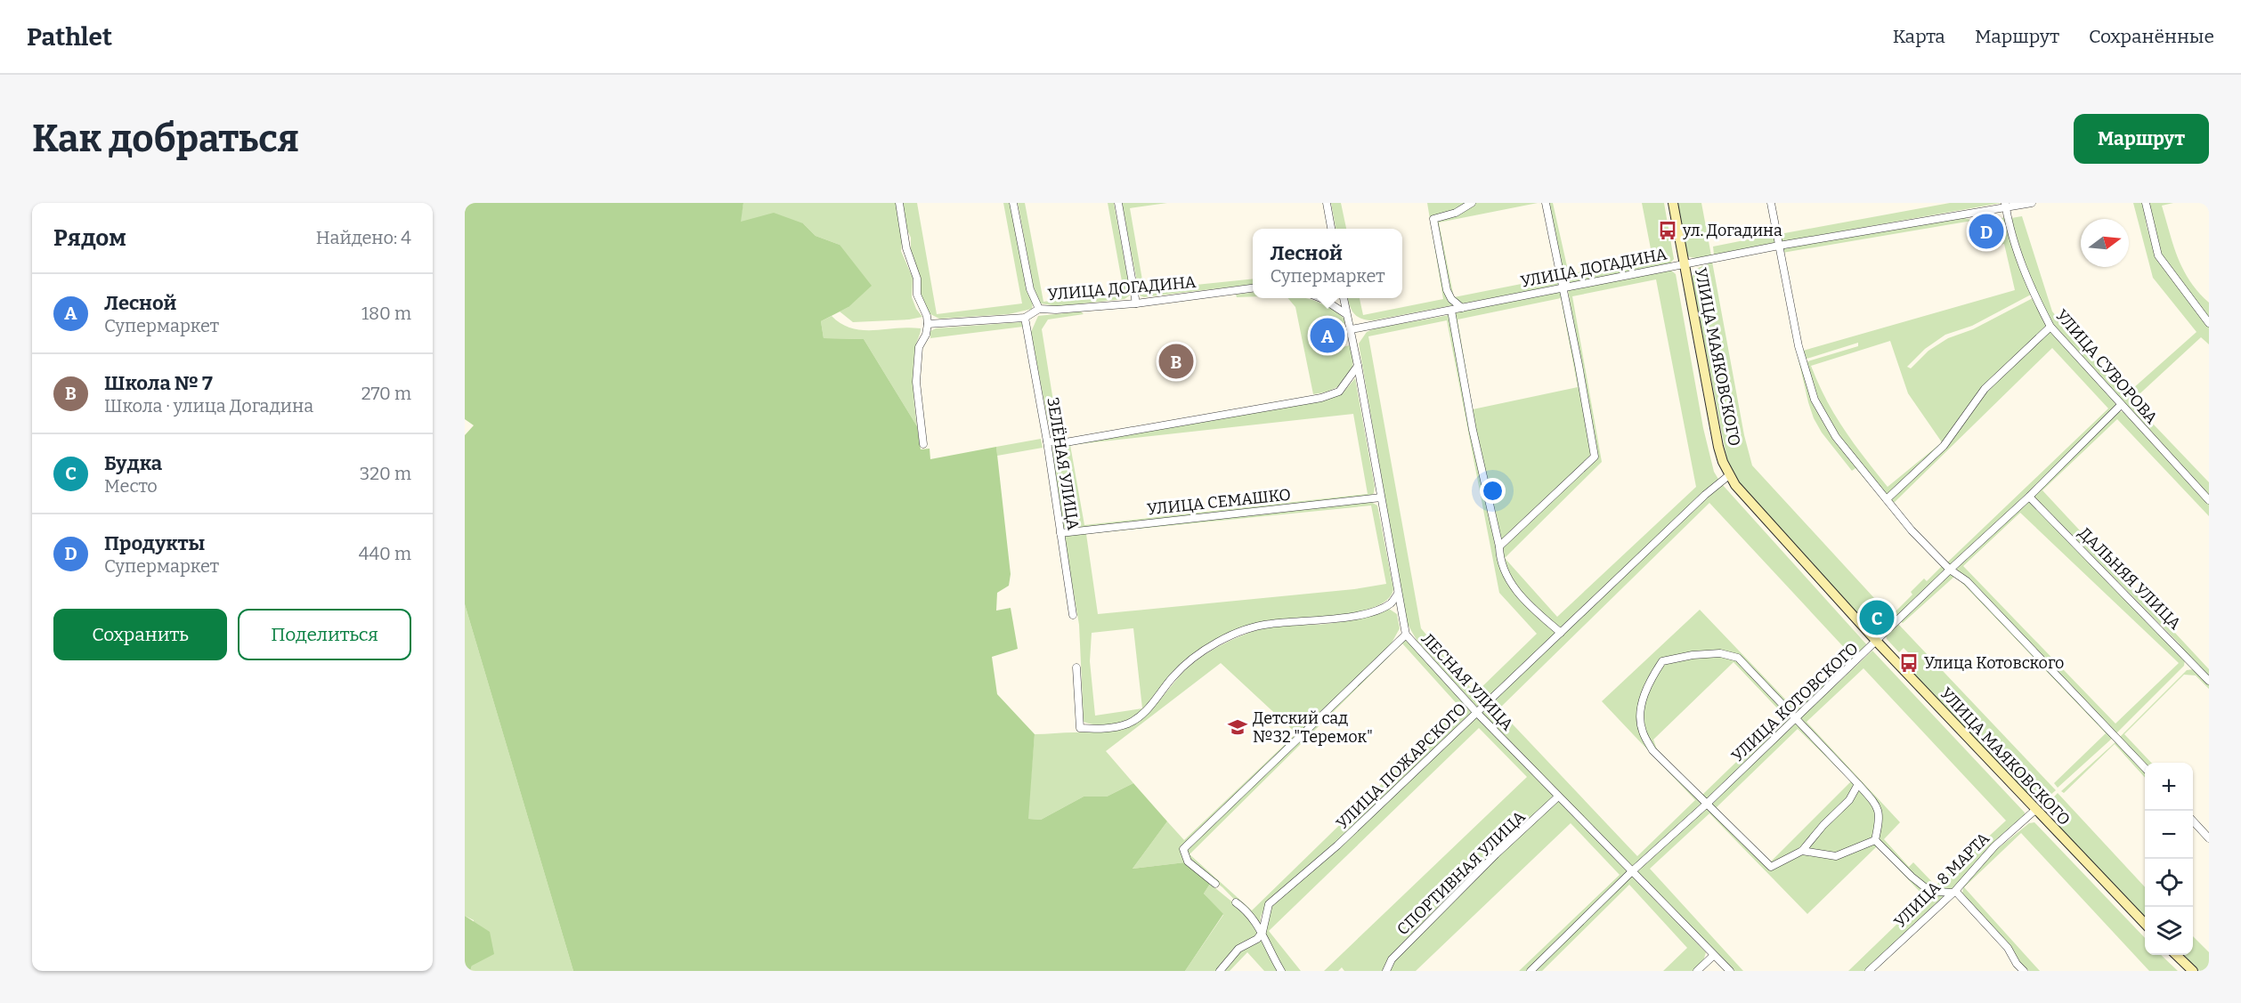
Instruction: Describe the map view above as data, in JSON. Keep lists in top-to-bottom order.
{
  "streets": {
    "main road": ["УЛИЦА МАЯКОВСКОГО"],
    "street": [
      "УЛИЦА ДОГАДИНА",
      "УЛИЦА СУВОРОВА",
      "ЗЕЛЁНАЯ УЛИЦА",
      "УЛИЦА СЕМАШКО",
      "ДАЛЬНЯЯ УЛИЦА",
      "ЛЕСНАЯ УЛИЦА",
      "УЛИЦА КОТОВСКОГО",
      "УЛИЦА ПОЖАРСКОГО",
      "СПОРТИВНАЯ УЛИЦА",
      "УЛИЦА 8 МАРТА"
    ]
  },
  "crossings": [
    ["УЛИЦА ДОГАДИНА", "УЛИЦА МАЯКОВСКОГО"],
    ["УЛИЦА ДОГАДИНА", "УЛИЦА СУВОРОВА"],
    ["УЛИЦА ДОГАДИНА", "ЗЕЛЁНАЯ УЛИЦА"],
    ["УЛИЦА ДОГАДИНА", "ЛЕСНАЯ УЛИЦА"],
    ["УЛИЦА МАЯКОВСКОГО", "УЛИЦА КОТОВСКОГО"],
    ["УЛИЦА МАЯКОВСКОГО", "УЛИЦА ПОЖАРСКОГО"],
    ["УЛИЦА МАЯКОВСКОГО", "УЛИЦА 8 МАРТА"],
    ["УЛИЦА СУВОРОВА", "УЛИЦА КОТОВСКОГО"],
    ["ЗЕЛЁНАЯ УЛИЦА", "УЛИЦА СЕМАШКО"],
    ["УЛИЦА СЕМАШКО", "ЛЕСНАЯ УЛИЦА"],
    ["ДАЛЬНЯЯ УЛИЦА", "УЛИЦА КОТОВСКОГО"],
    ["ЛЕСНАЯ УЛИЦА", "УЛИЦА КОТОВСКОГО"],
    ["ЛЕСНАЯ УЛИЦА", "УЛИЦА ПОЖАРСКОГО"],
    ["ЛЕСНАЯ УЛИЦА", "СПОРТИВНАЯ УЛИЦА"]
  ],
  "places": {
    "bus stop": ["ул. Догадина", "Улица Котовского"],
    "school or university": ["Детский сад №32 \"Теремок\""]
  },
  "north": "right",
  "page": {
    "header": "Pathlet",
    "nav": ["Карта", "Маршрут", "Сохранённые"],
    "buttons": [
      "Маршрут",
      ["Сохранить", "Поделиться"]
    ],
    "title": "Как добраться",
    "heading": ["Рядом", "Найдено: 4"],
    "pins": [
      "D",
      "A",
      "B",
      "C"
    ],
    "popup": ["Лесной", "Супермаркет"],
    "list": [
      {
        "mark": "A",
        "name": "Лесной",
        "note": "Супермаркет",
        "value": "180 m"
      },
      {
        "mark": "B",
        "name": "Школа № 7",
        "note": "Школа · улица Догадина",
        "value": "270 m"
      },
      {
        "mark": "C",
        "name": "Будка",
        "note": "Место",
        "value": "320 m"
      },
      {
        "mark": "D",
        "name": "Продукты",
        "note": "Супермаркет",
        "value": "440 m"
      }
    ],
    "map_buttons": ["+", "−"]
  }
}
